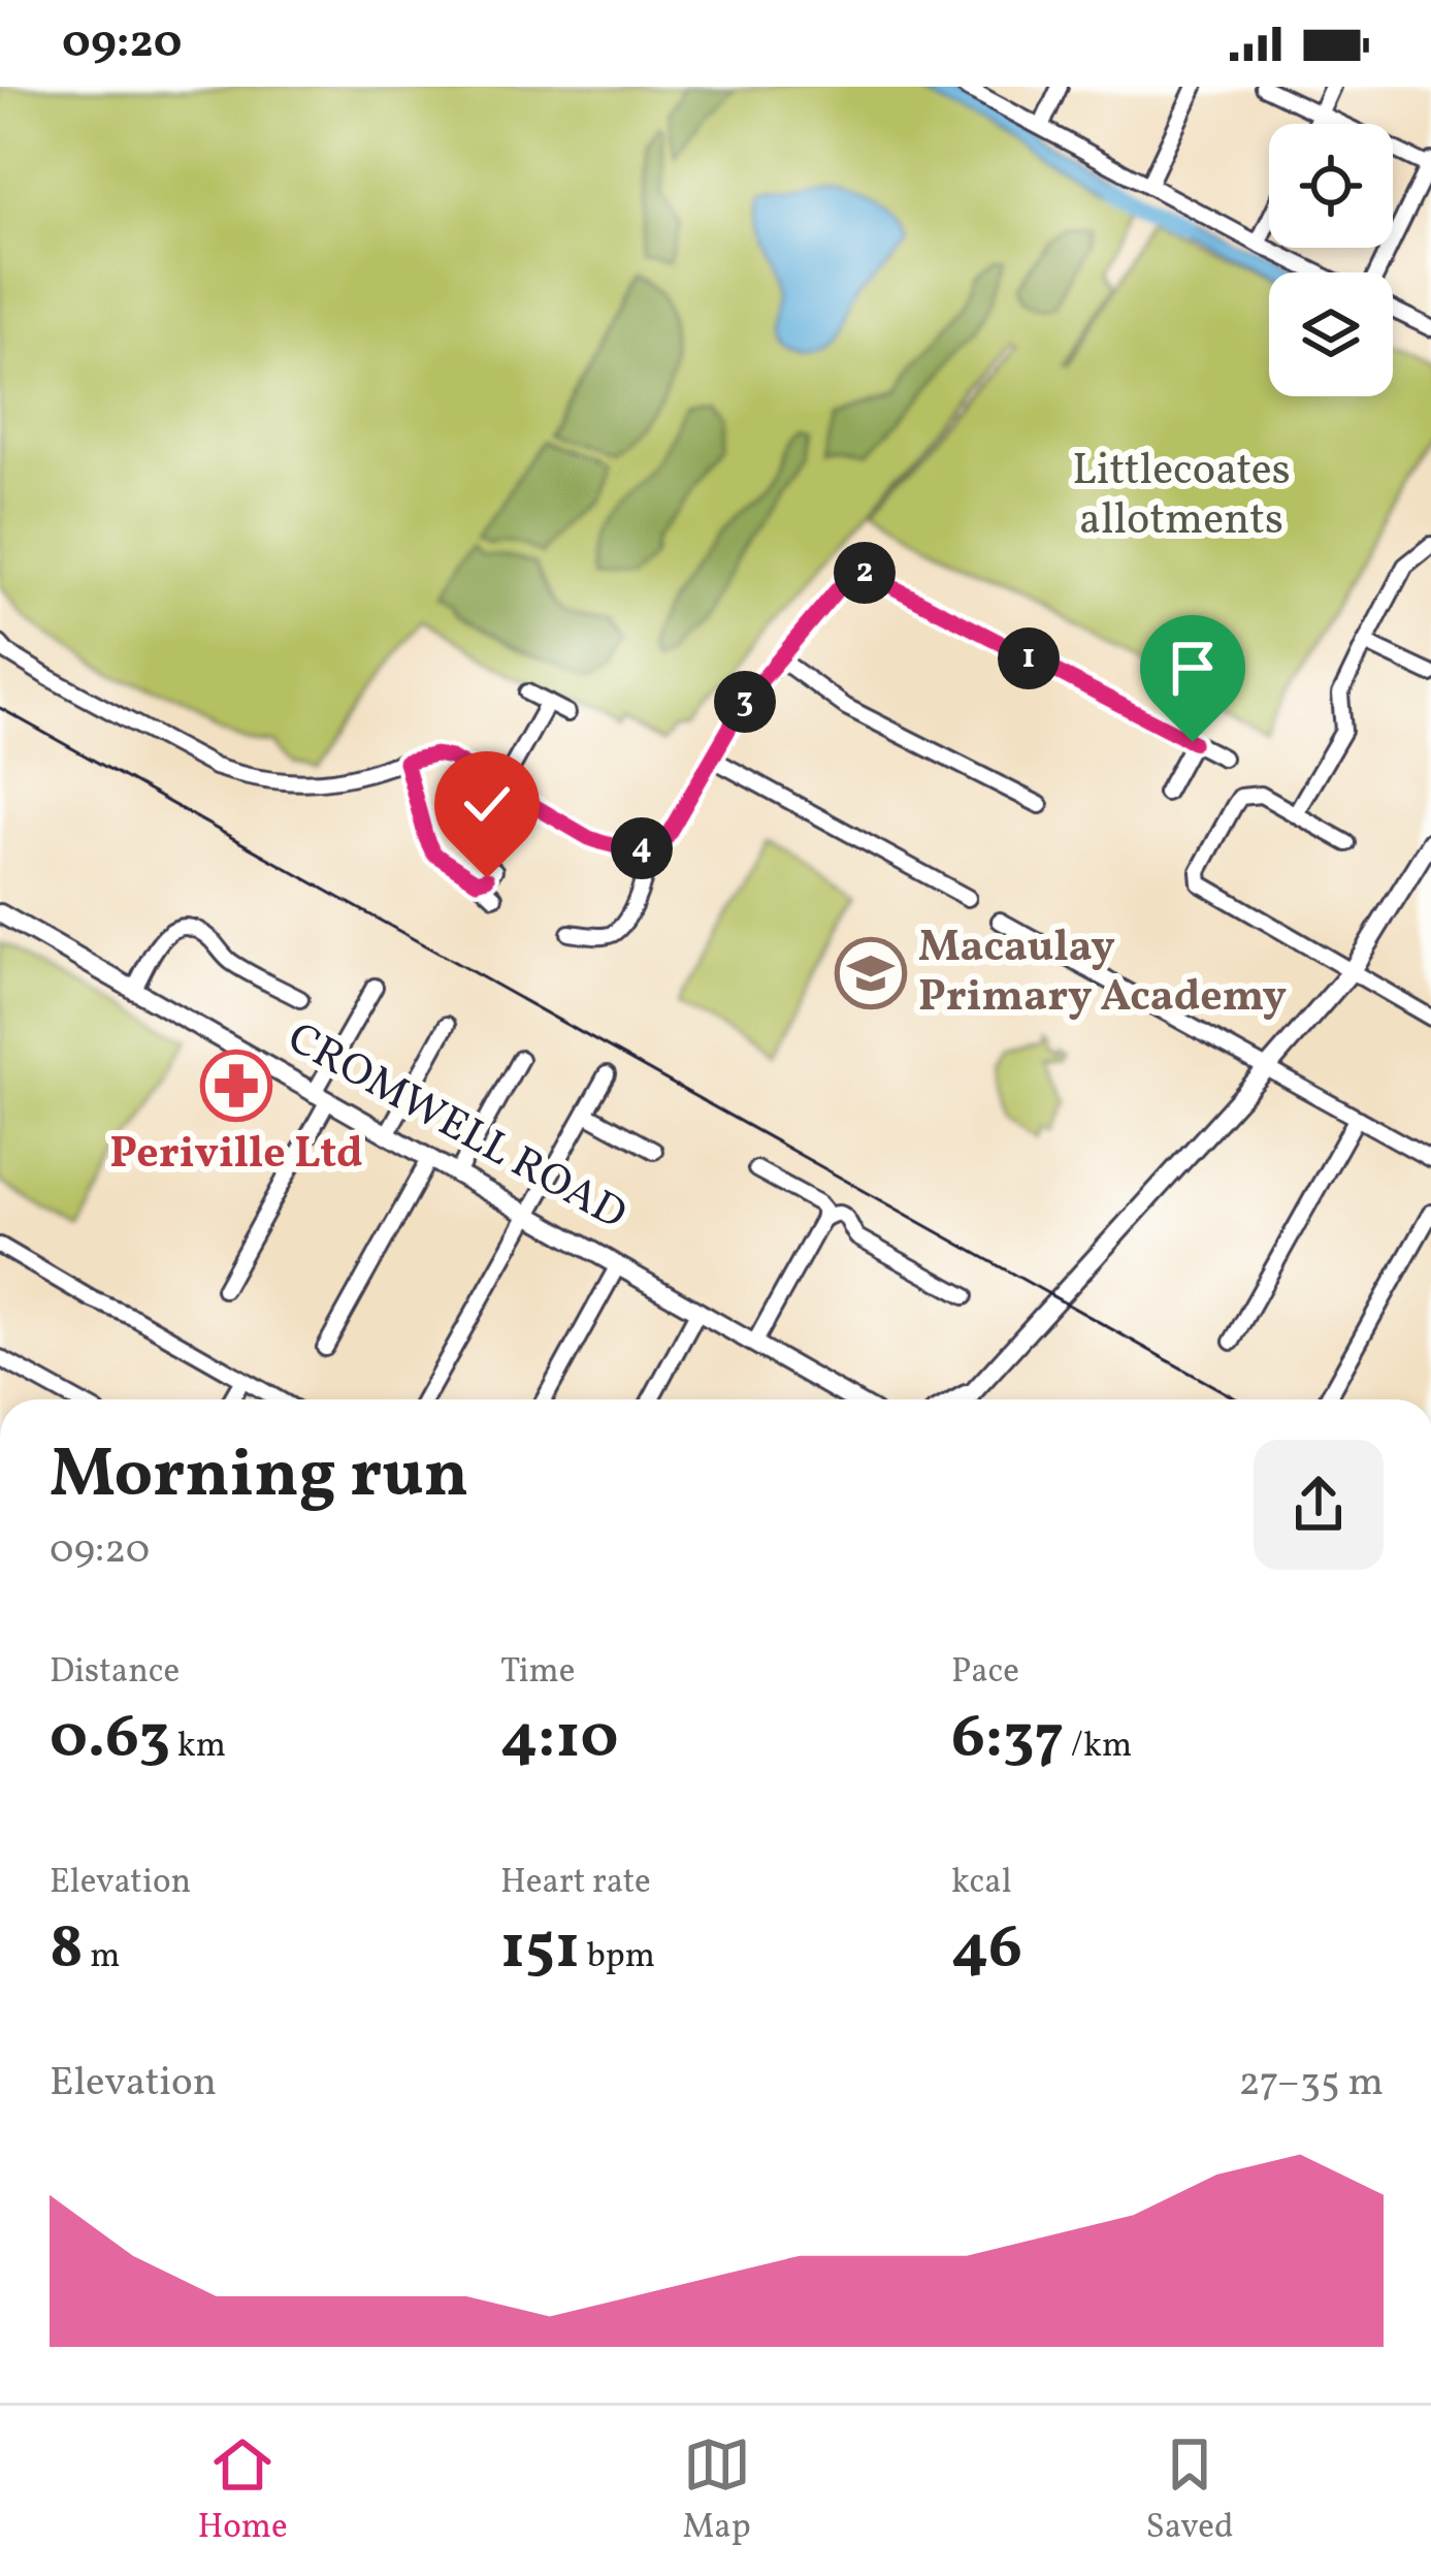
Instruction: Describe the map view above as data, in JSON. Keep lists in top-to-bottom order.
{
  "streets": {
    "street": ["CROMWELL ROAD"]
  },
  "parks": ["Littlecoates allotments"],
  "places": {
    "school or university": ["Macaulay Primary Academy"],
    "pharmacy": ["Periville Ltd"]
  },
  "page": {
    "status": "09:20",
    "pins": [
      "2",
      "1",
      "3",
      "4"
    ],
    "heading": ["Morning run", "09:20"],
    "stats": [
      ["Distance", "0.63 km"],
      ["Time", "4:10"],
      ["Pace", "6:37 /km"],
      ["Elevation", "8 m"],
      ["Heart rate", "151 bpm"],
      ["kcal", "46"]
    ],
    "chart": ["Elevation", "27–35 m"],
    "tabs": ["Home", "Map", "Saved"]
  }
}
